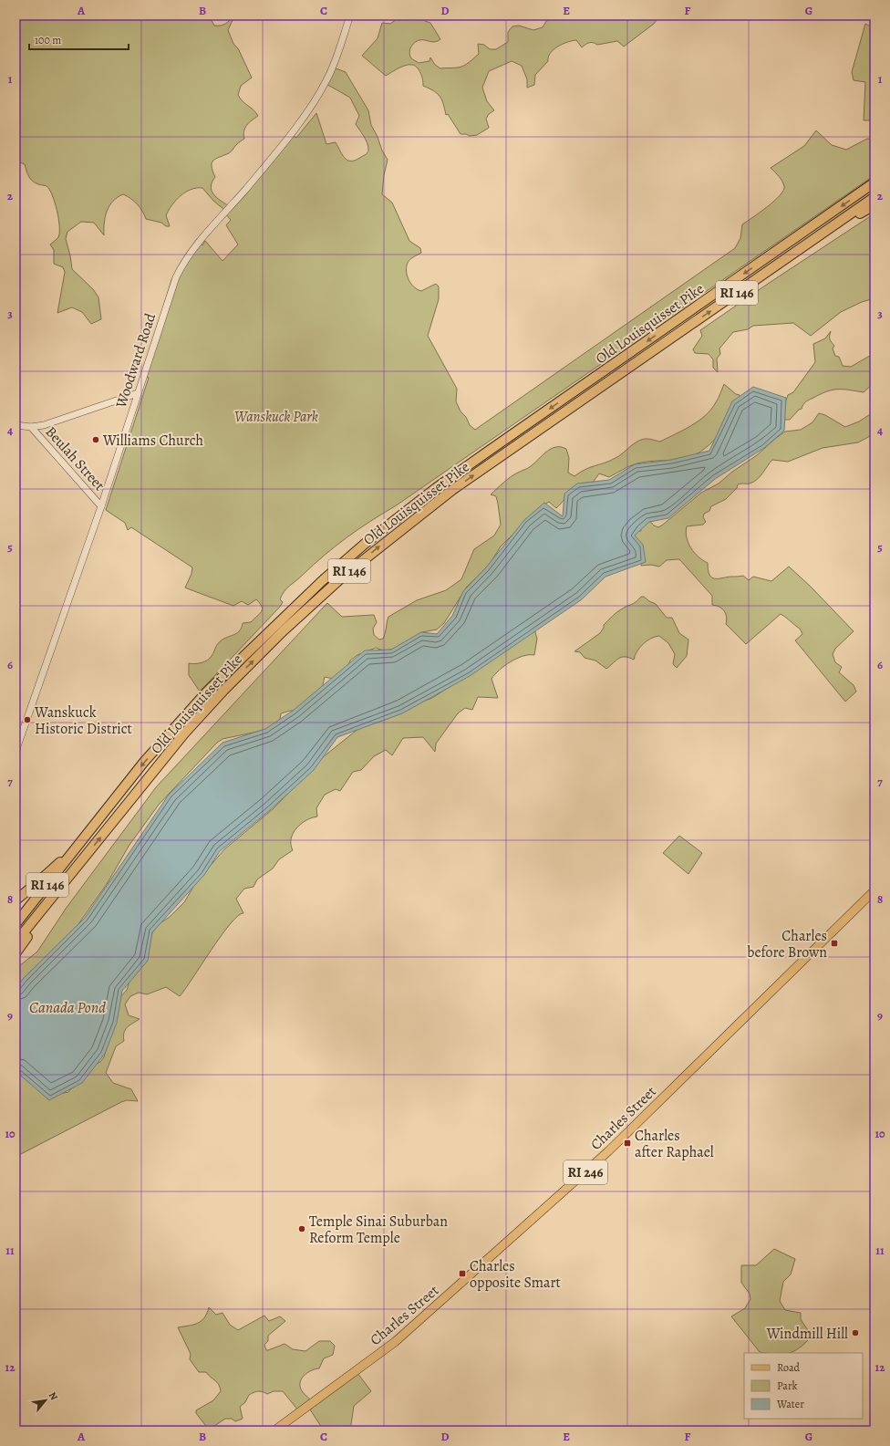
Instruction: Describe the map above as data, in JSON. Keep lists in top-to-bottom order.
{
  "streets": {
    "highway": ["RI 146", "Old Louisquisset Pike"],
    "main road": ["Charles Street", "RI 246"],
    "street": ["Woodward Road", "Beulah Street"]
  },
  "crossings": [
    ["Woodward Road", "Beulah Street"]
  ],
  "water": ["Canada Pond"],
  "parks": ["Wanskuck Park"],
  "places": {
    "other": [
      "Williams Church",
      "Wanskuck Historic District",
      "Temple Sinai Suburban Reform Temple",
      "Windmill Hill"
    ],
    "transit": ["Charles before Brown", "Charles after Raphael", "Charles opposite Smart"]
  },
  "legend": ["Road", "Park", "Water"],
  "scale_bar": "100 m",
  "north": "top right",
  "grid": {
    "columns": [
      "A",
      "B",
      "C",
      "D",
      "E",
      "F",
      "G"
    ],
    "rows": [
      "1",
      "2",
      "3",
      "4",
      "5",
      "6",
      "7",
      "8",
      "9",
      "10",
      "11",
      "12"
    ]
  }
}
